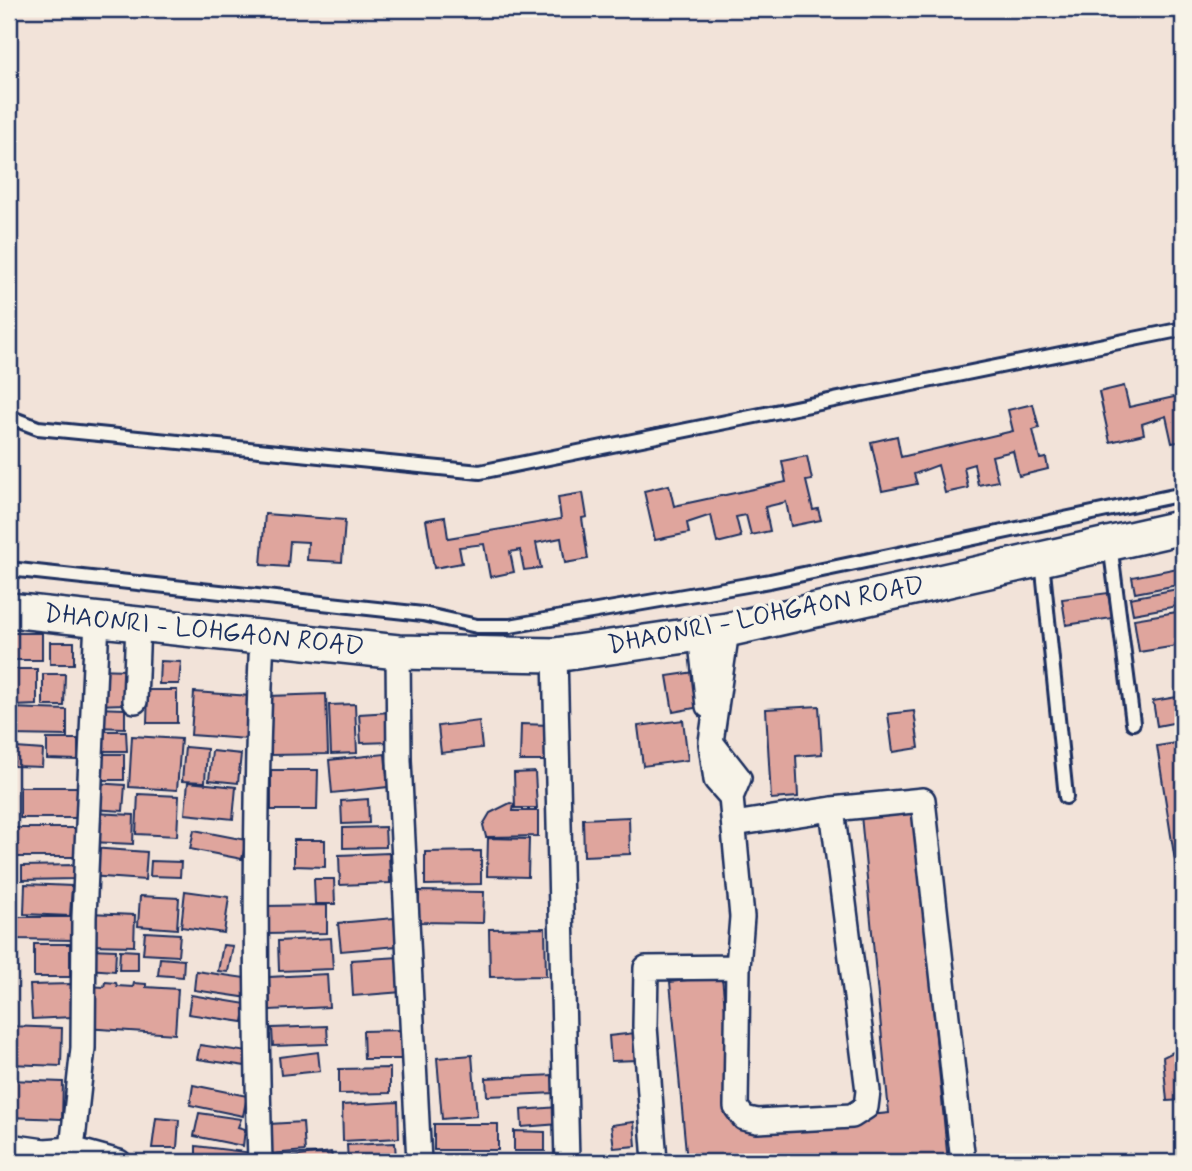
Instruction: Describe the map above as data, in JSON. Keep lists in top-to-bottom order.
{
  "streets": {
    "main road": ["DHAONRI - LOHGAON ROAD"]
  }
}
